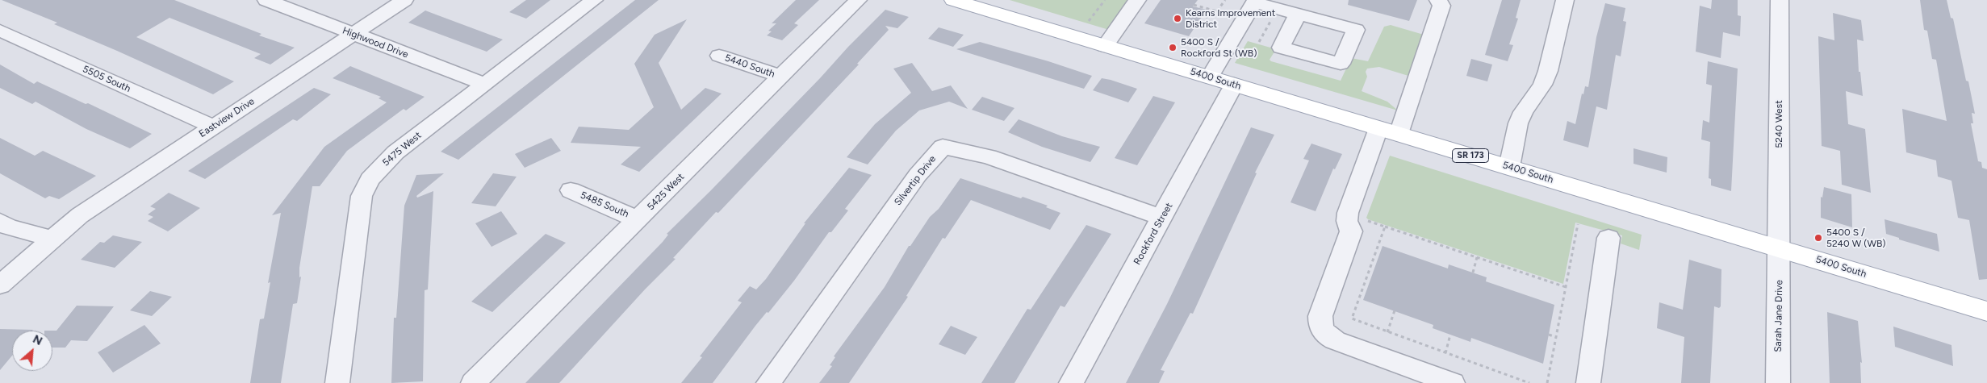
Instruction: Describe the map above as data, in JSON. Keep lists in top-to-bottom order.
{
  "streets": {
    "main road": ["5400 South", "SR 173"],
    "street": [
      "Highwood Drive",
      "5440 South",
      "5505 South",
      "Eastview Drive",
      "5240 West",
      "5475 West",
      "Silvertip Drive",
      "5425 West",
      "5485 South",
      "Rockford Street",
      "Sarah Jane Drive"
    ]
  },
  "crossings": [
    ["Highwood Drive", "Eastview Drive"],
    ["Highwood Drive", "5475 West"],
    ["5440 South", "5425 West"],
    ["5505 South", "Eastview Drive"],
    ["5400 South", "5240 West"],
    ["5400 South", "Rockford Street"],
    ["5400 South", "Sarah Jane Drive"],
    ["5240 West", "Sarah Jane Drive"],
    ["Silvertip Drive", "Rockford Street"],
    ["5425 West", "5485 South"]
  ],
  "places": ["Kearns Improvement District", "5400 S / Rockford St (WB)", "5400 S / 5240 W (WB)"],
  "north": "top right"
}
